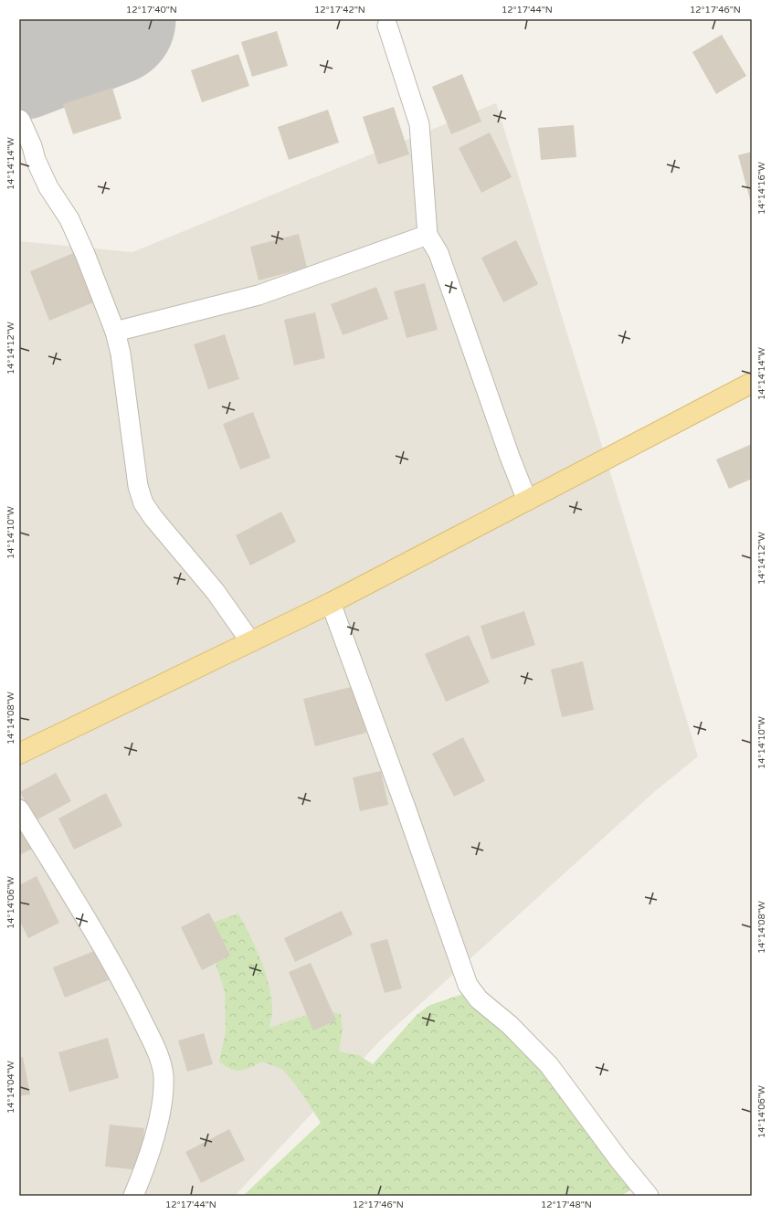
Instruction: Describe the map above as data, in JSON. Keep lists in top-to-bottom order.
{
  "coordinates": [
    "12°17'40\"N",
    "12°17'42\"N",
    "12°17'44\"N",
    "12°17'46\"N",
    "14°14'14\"W",
    "14°14'16\"W",
    "14°14'12\"W",
    "14°14'10\"W",
    "14°14'08\"W",
    "14°14'06\"W",
    "14°14'04\"W",
    "12°17'48\"N"
  ]
}
